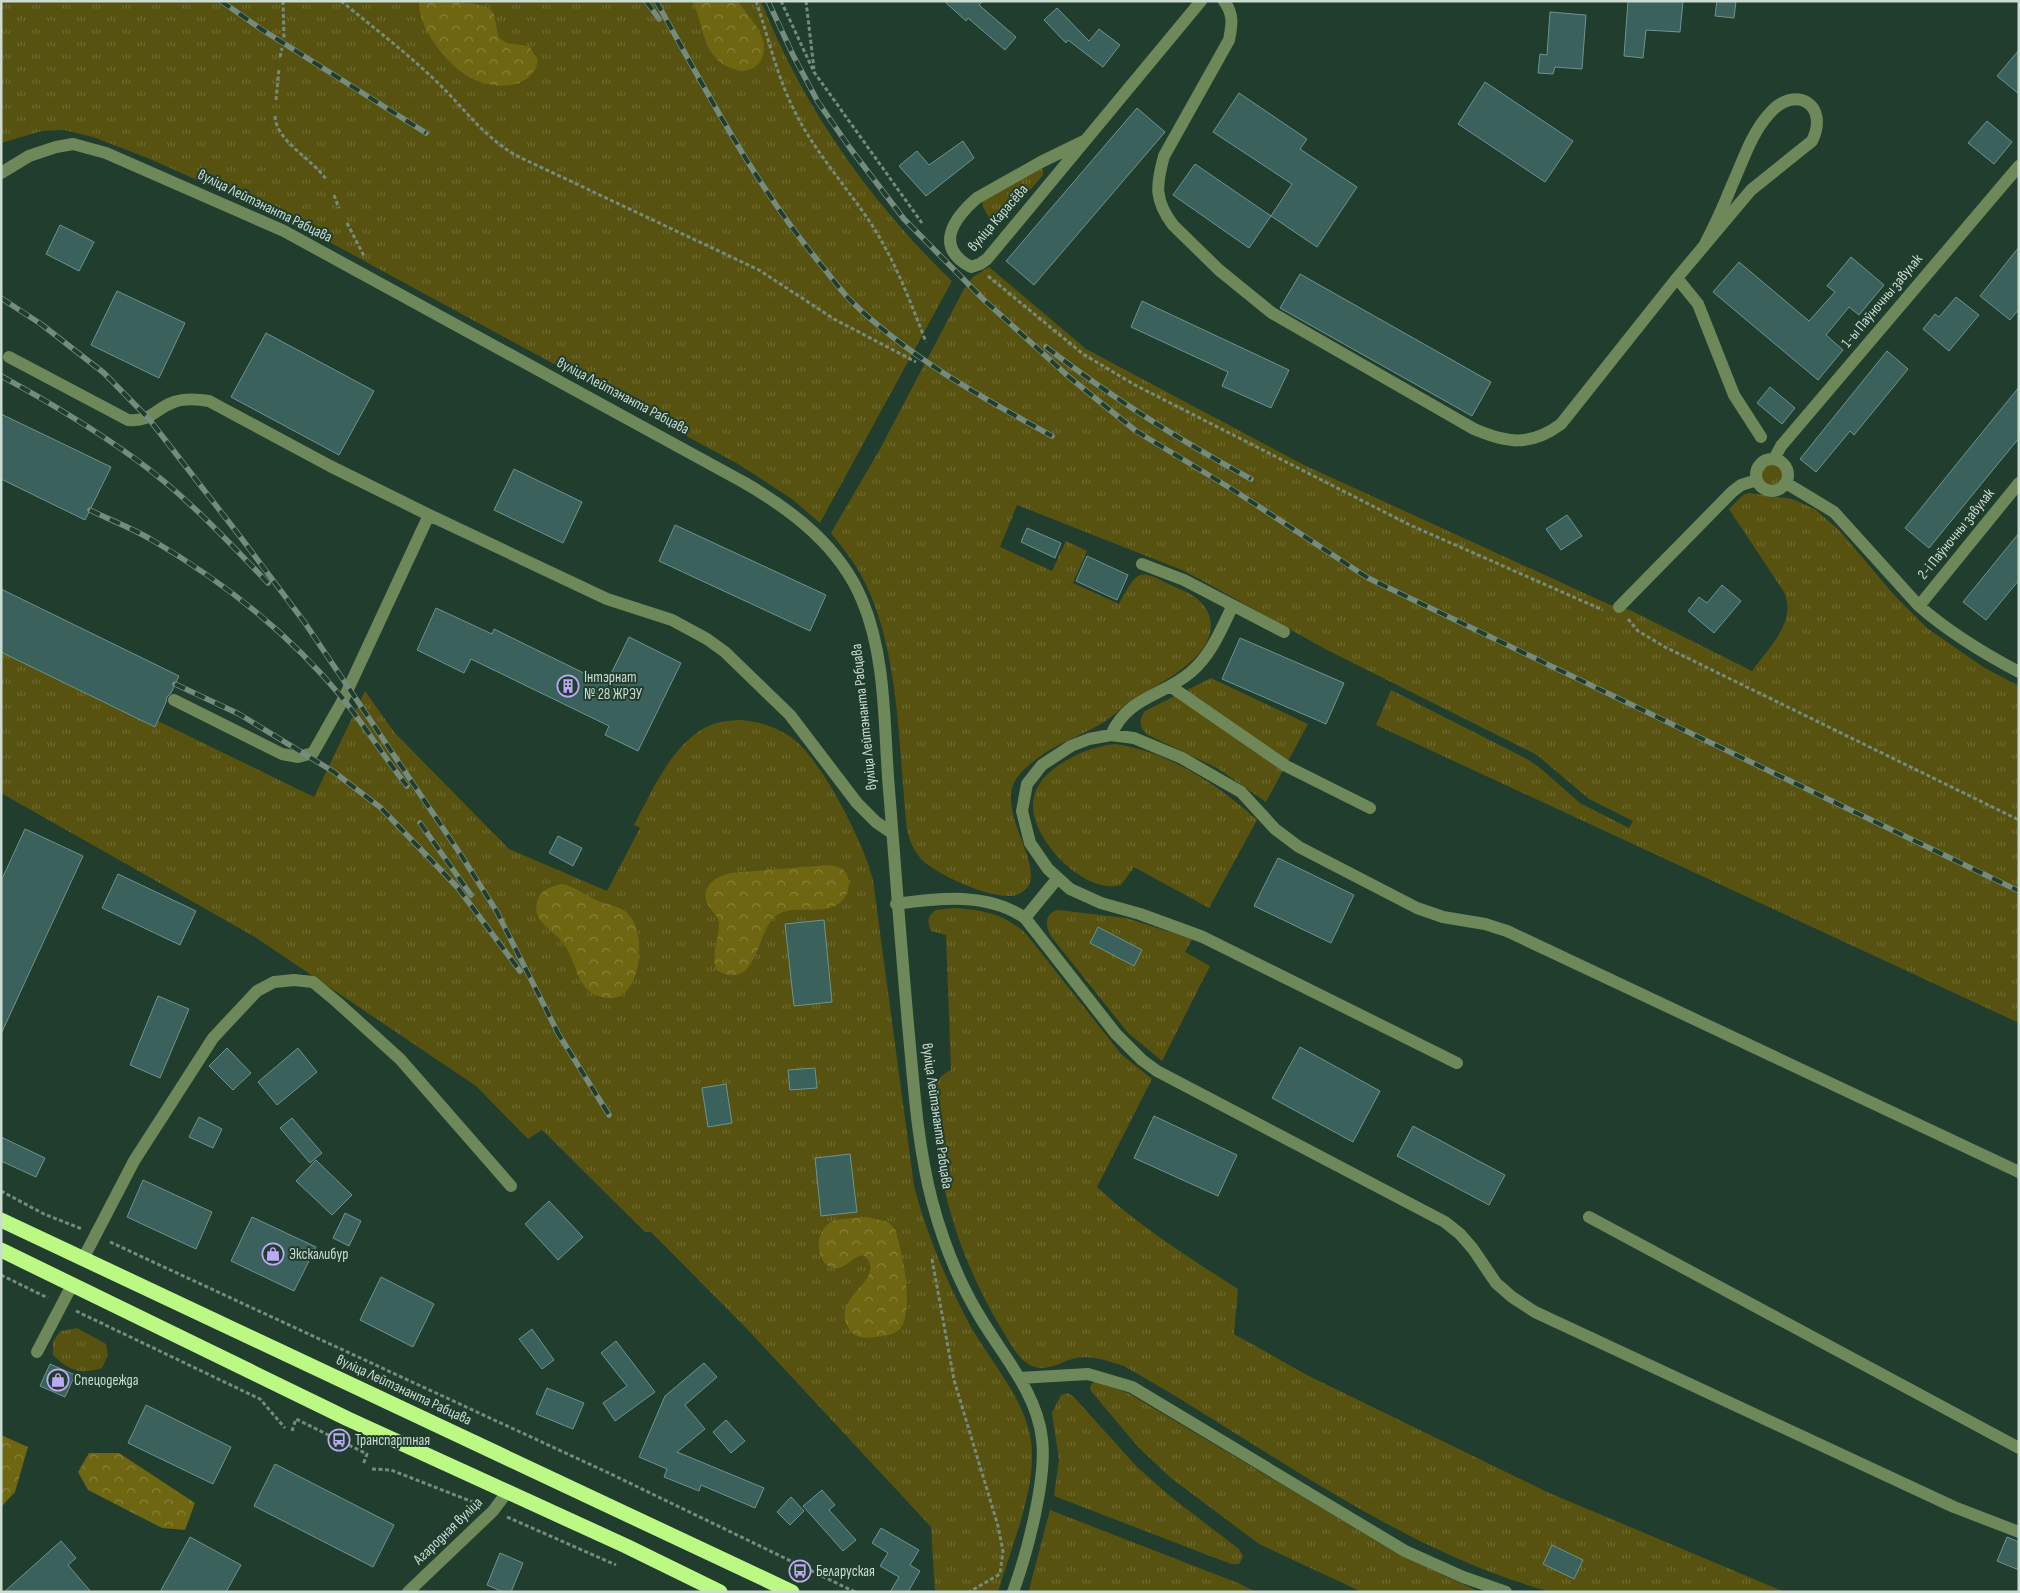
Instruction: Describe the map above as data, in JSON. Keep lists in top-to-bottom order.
{
  "streets": {
    "highway": ["вуліца Лейтэнанта Рабцава"],
    "street": [
      "вуліца Карасёва",
      "1-ы Паўночны завулак",
      "2-і Паўночны завулак",
      "Агародная вуліца"
    ]
  },
  "places": {
    "building": ["Інтэрнат № 28 ЖРЭУ"],
    "shop": ["Экскалибур", "Спецодежда"],
    "bus stop": ["Транспартная", "Беларуская"]
  }
}
